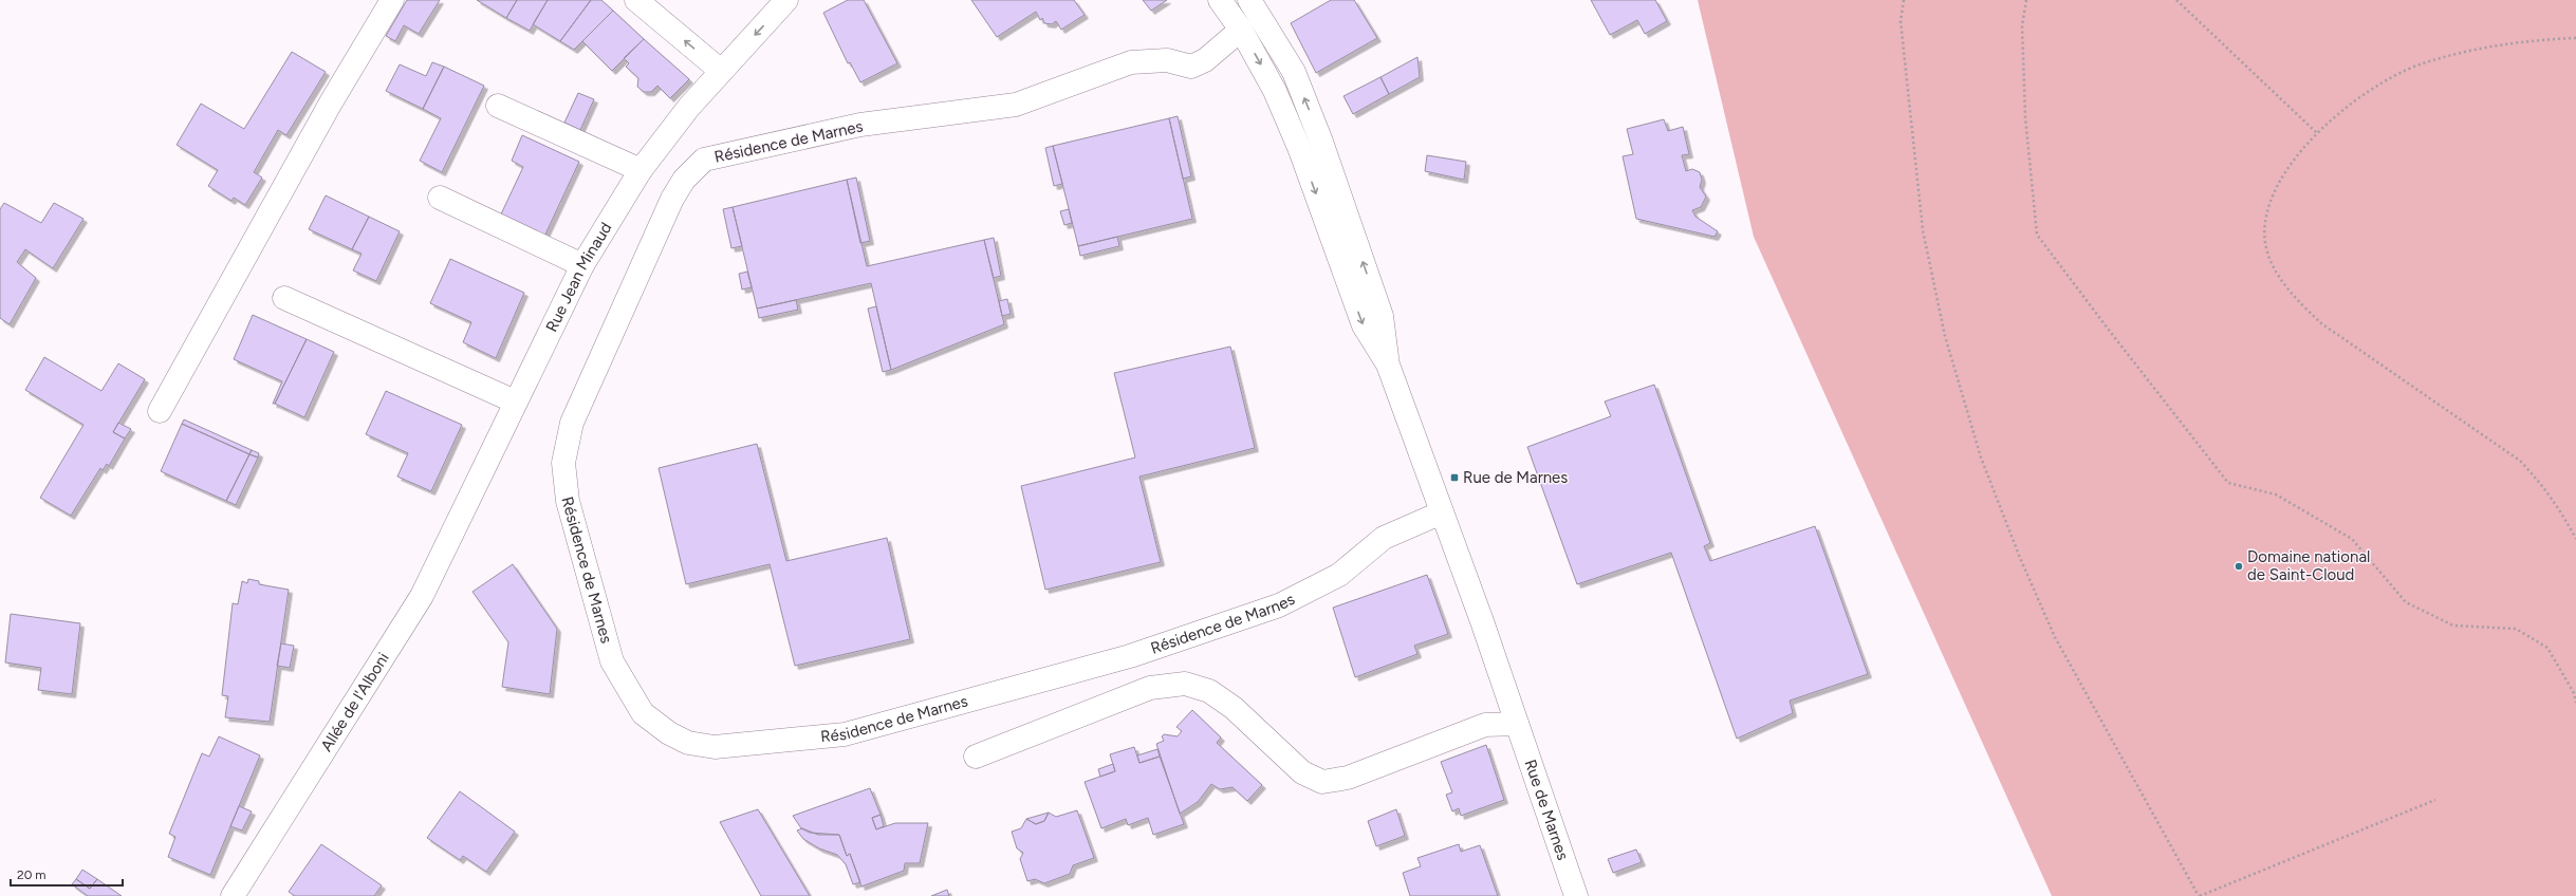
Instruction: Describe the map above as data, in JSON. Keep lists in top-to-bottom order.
{
  "streets": {
    "street": [
      "Résidence de Marnes",
      "Rue Jean Minaud",
      "Allée de l'Alboni",
      "Rue de Marnes"
    ]
  },
  "crossings": [
    ["Résidence de Marnes", "Rue de Marnes"],
    ["Rue Jean Minaud", "Allée de l'Alboni"]
  ],
  "places": {
    "transit": ["Rue de Marnes"],
    "other": ["Domaine national de Saint-Cloud"]
  },
  "scale_bar": "20 m"
}
